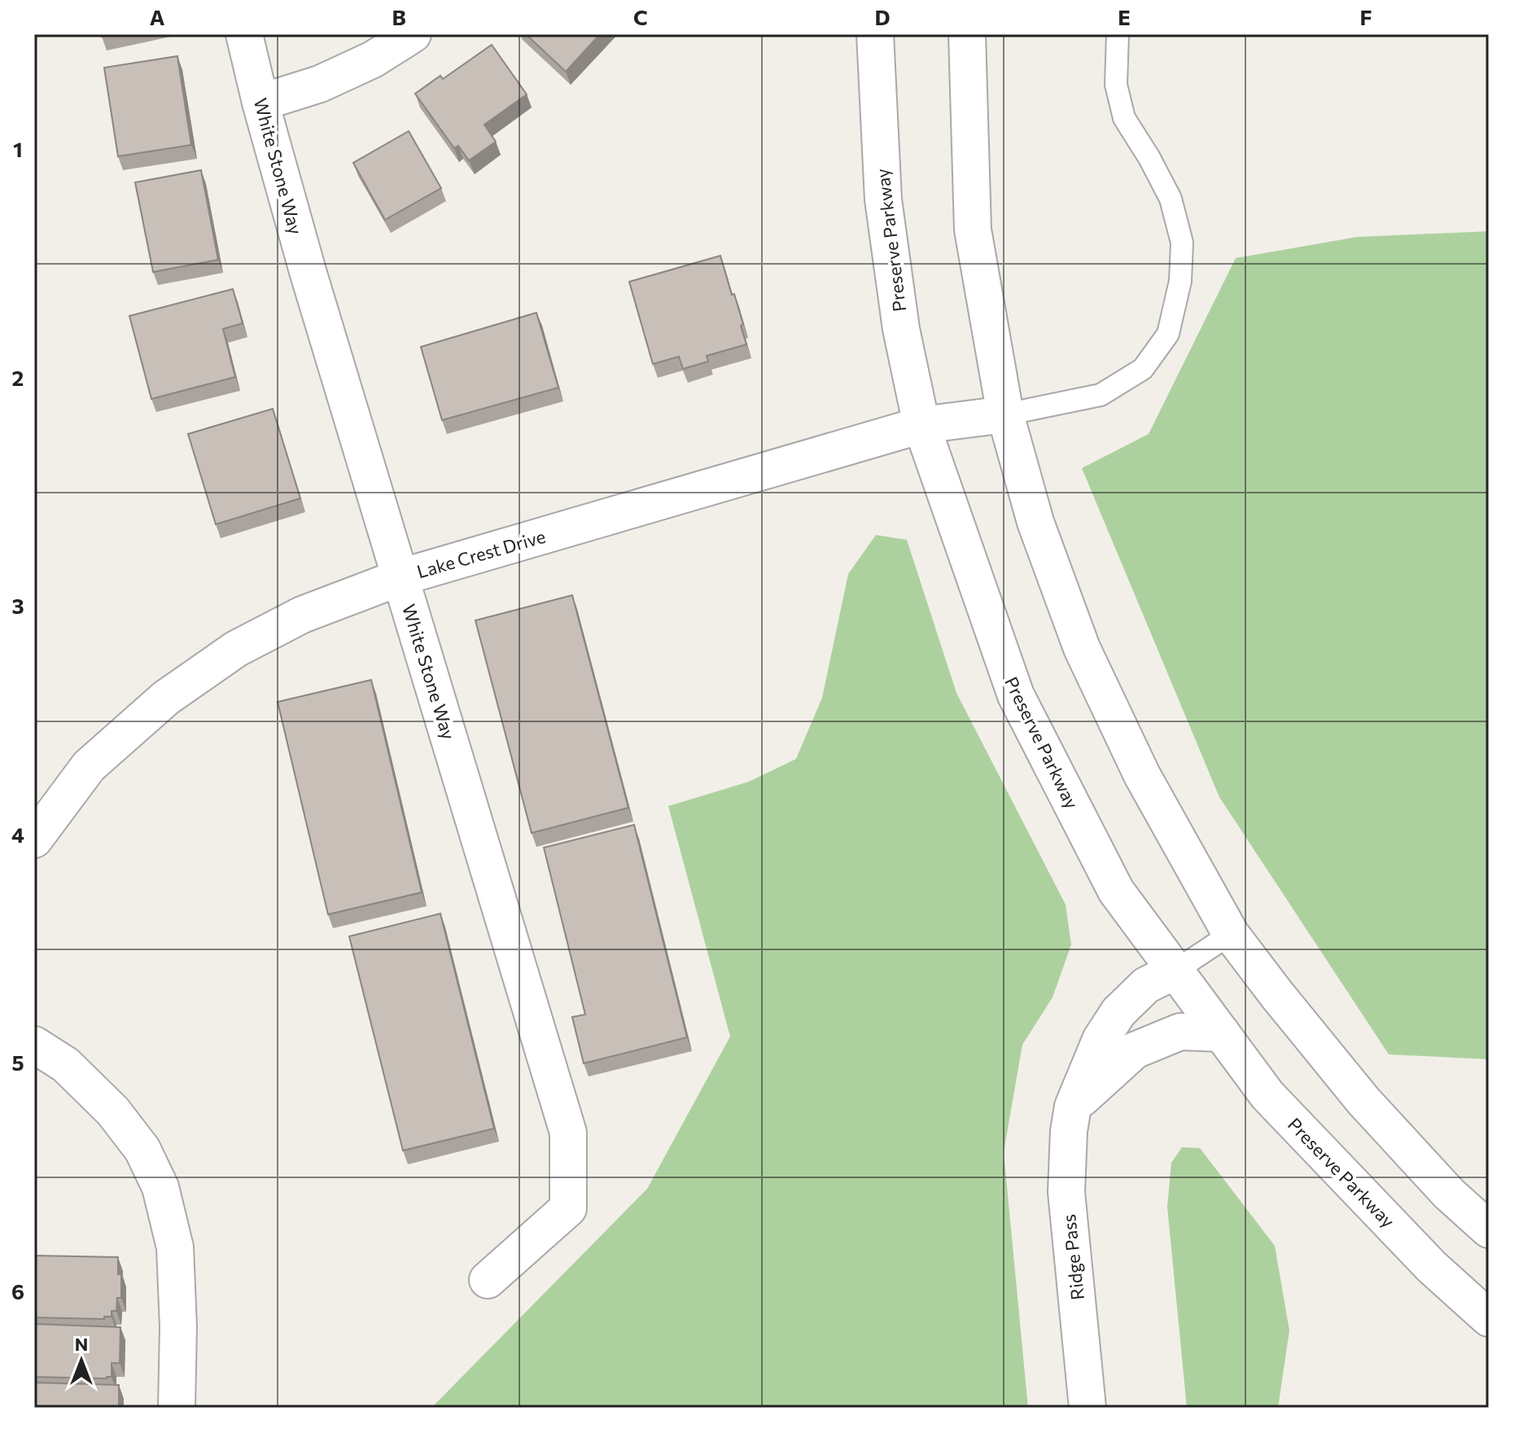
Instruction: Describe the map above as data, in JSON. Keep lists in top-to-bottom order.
{
  "streets": {
    "street": [
      "White Stone Way",
      "Preserve Parkway",
      "Lake Crest Drive",
      "Ridge Pass"
    ]
  },
  "crossings": [
    ["White Stone Way", "Lake Crest Drive"],
    ["Preserve Parkway", "Lake Crest Drive"],
    ["Preserve Parkway", "Ridge Pass"]
  ],
  "north": "top",
  "grid": {
    "columns": [
      "A",
      "B",
      "C",
      "D",
      "E",
      "F"
    ],
    "rows": [
      "1",
      "2",
      "3",
      "4",
      "5",
      "6"
    ]
  }
}
